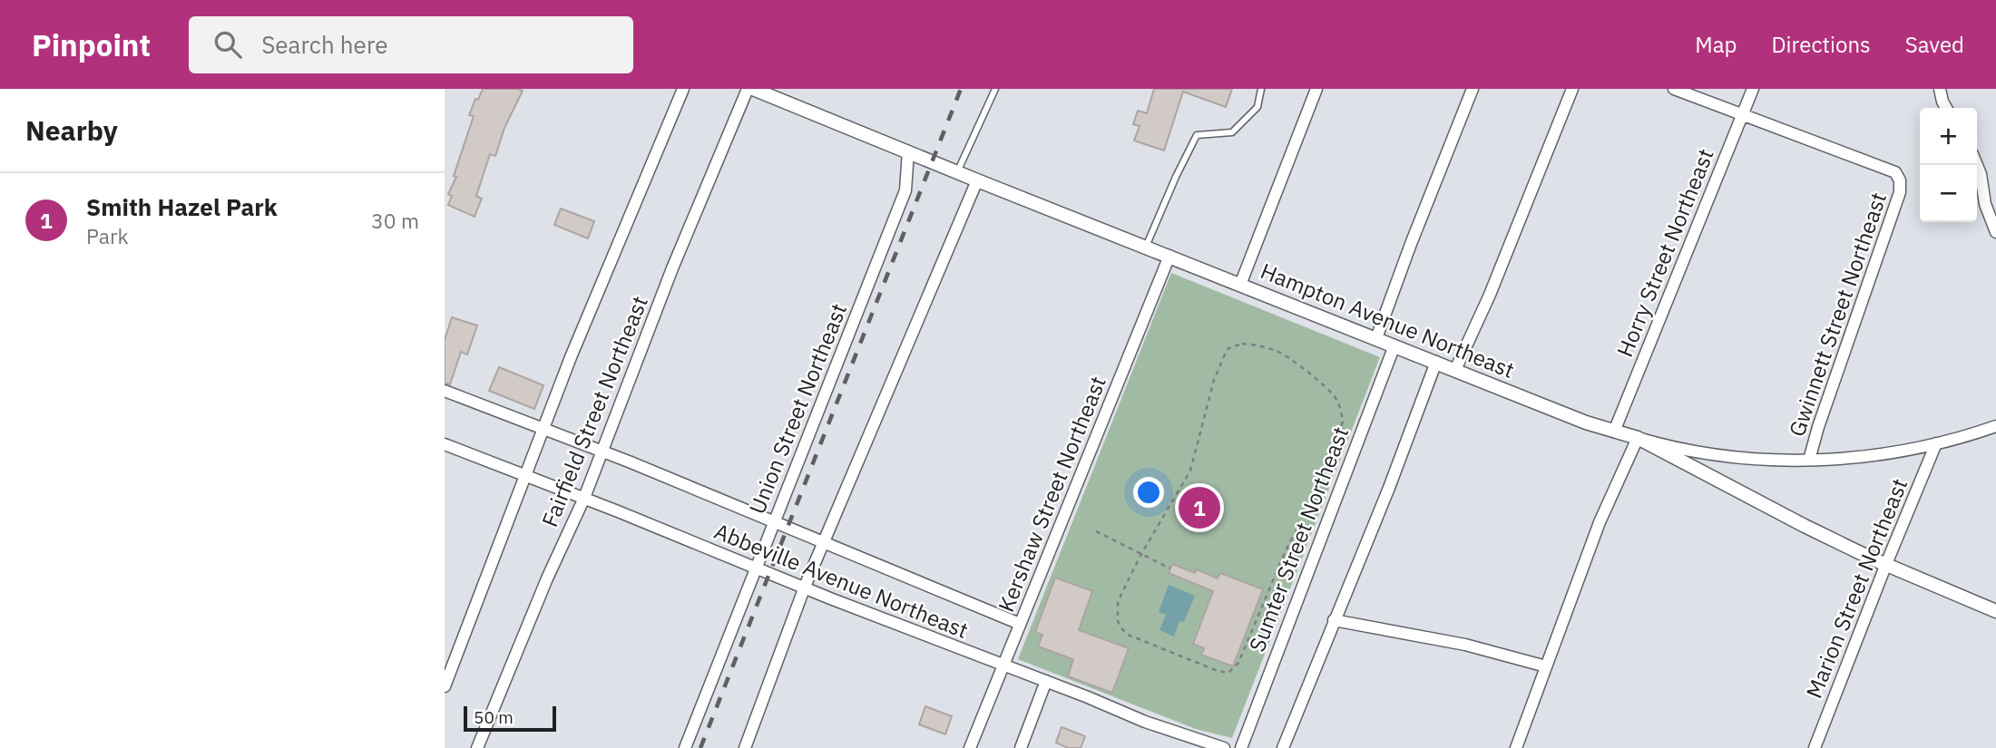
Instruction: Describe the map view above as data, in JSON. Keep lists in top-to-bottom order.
{
  "streets": {
    "street": [
      "Horry Street Northeast",
      "Gwinnett Street Northeast",
      "Hampton Avenue Northeast",
      "Union Street Northeast",
      "Fairfield Street Northeast",
      "Kershaw Street Northeast",
      "Sumter Street Northeast",
      "Abbeville Avenue Northeast",
      "Marion Street Northeast"
    ]
  },
  "crossings": [
    ["Horry Street Northeast", "Gwinnett Street Northeast"],
    ["Horry Street Northeast", "Hampton Avenue Northeast"],
    ["Hampton Avenue Northeast", "Union Street Northeast"],
    ["Hampton Avenue Northeast", "Kershaw Street Northeast"],
    ["Hampton Avenue Northeast", "Sumter Street Northeast"],
    ["Hampton Avenue Northeast", "Marion Street Northeast"],
    ["Union Street Northeast", "Abbeville Avenue Northeast"],
    ["Fairfield Street Northeast", "Abbeville Avenue Northeast"],
    ["Kershaw Street Northeast", "Abbeville Avenue Northeast"]
  ],
  "scale_bar": "50 m",
  "page": {
    "header": "Pinpoint",
    "search": "Search here",
    "nav": ["Map", "Directions", "Saved"],
    "heading": "Nearby",
    "map_buttons": ["+", "−"],
    "list": [
      {
        "mark": "1",
        "name": "Smith Hazel Park",
        "note": "Park",
        "value": "30 m"
      }
    ],
    "pins": "1",
    "scale": "50 m"
  }
}
